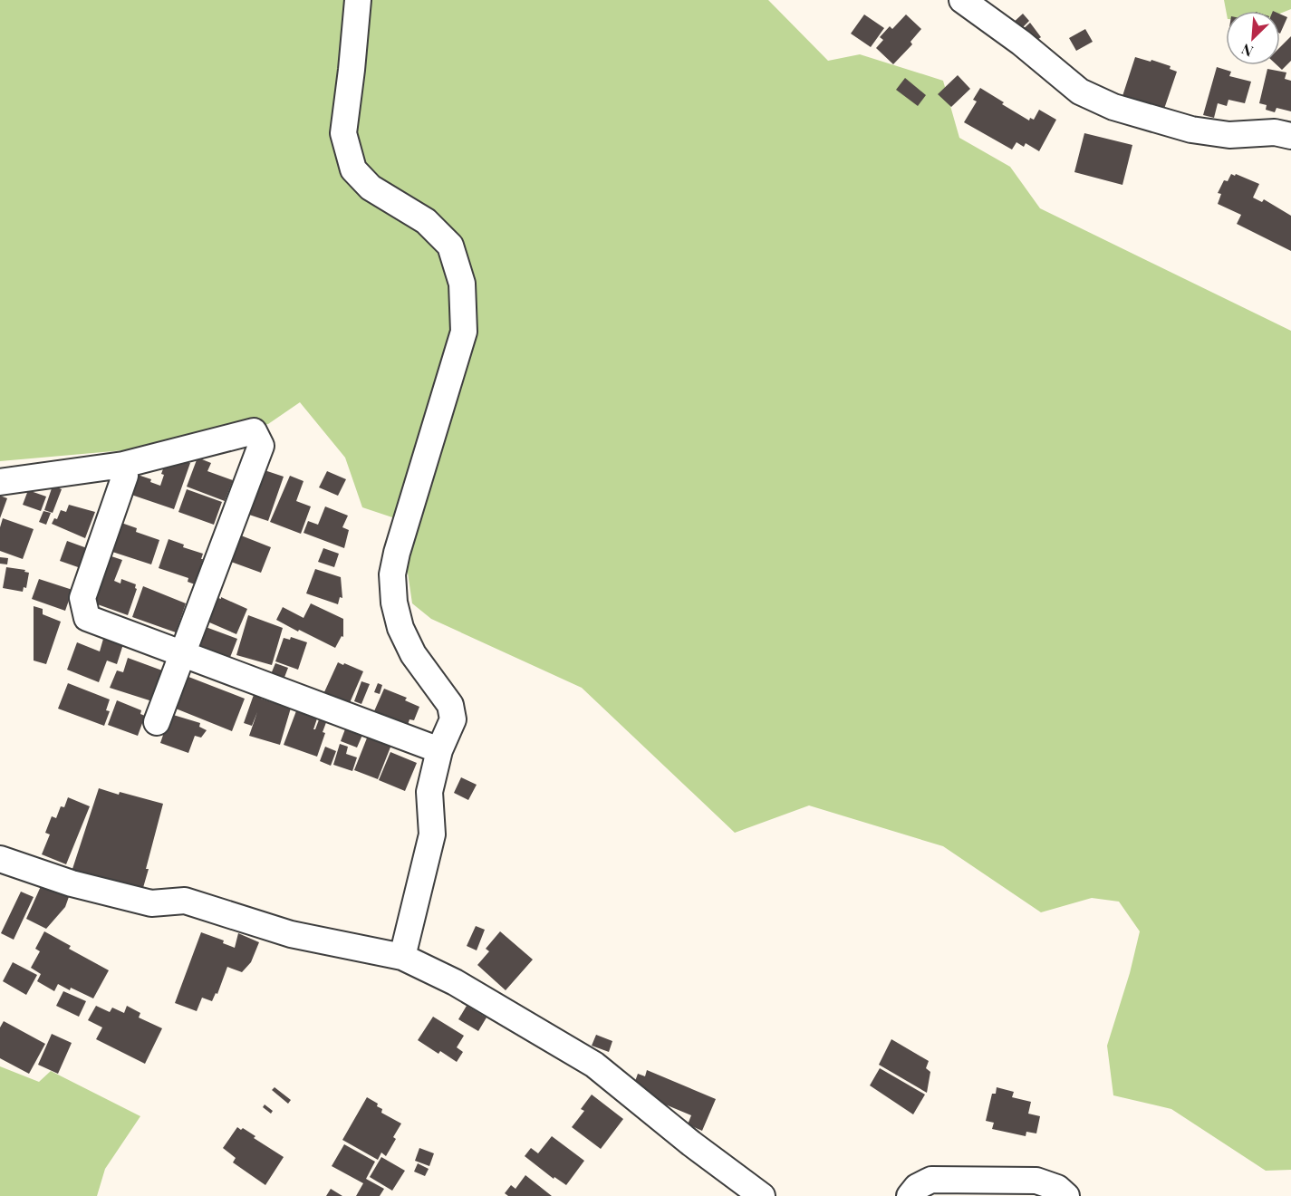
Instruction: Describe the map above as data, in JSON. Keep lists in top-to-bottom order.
{
  "north": "bottom left"
}
